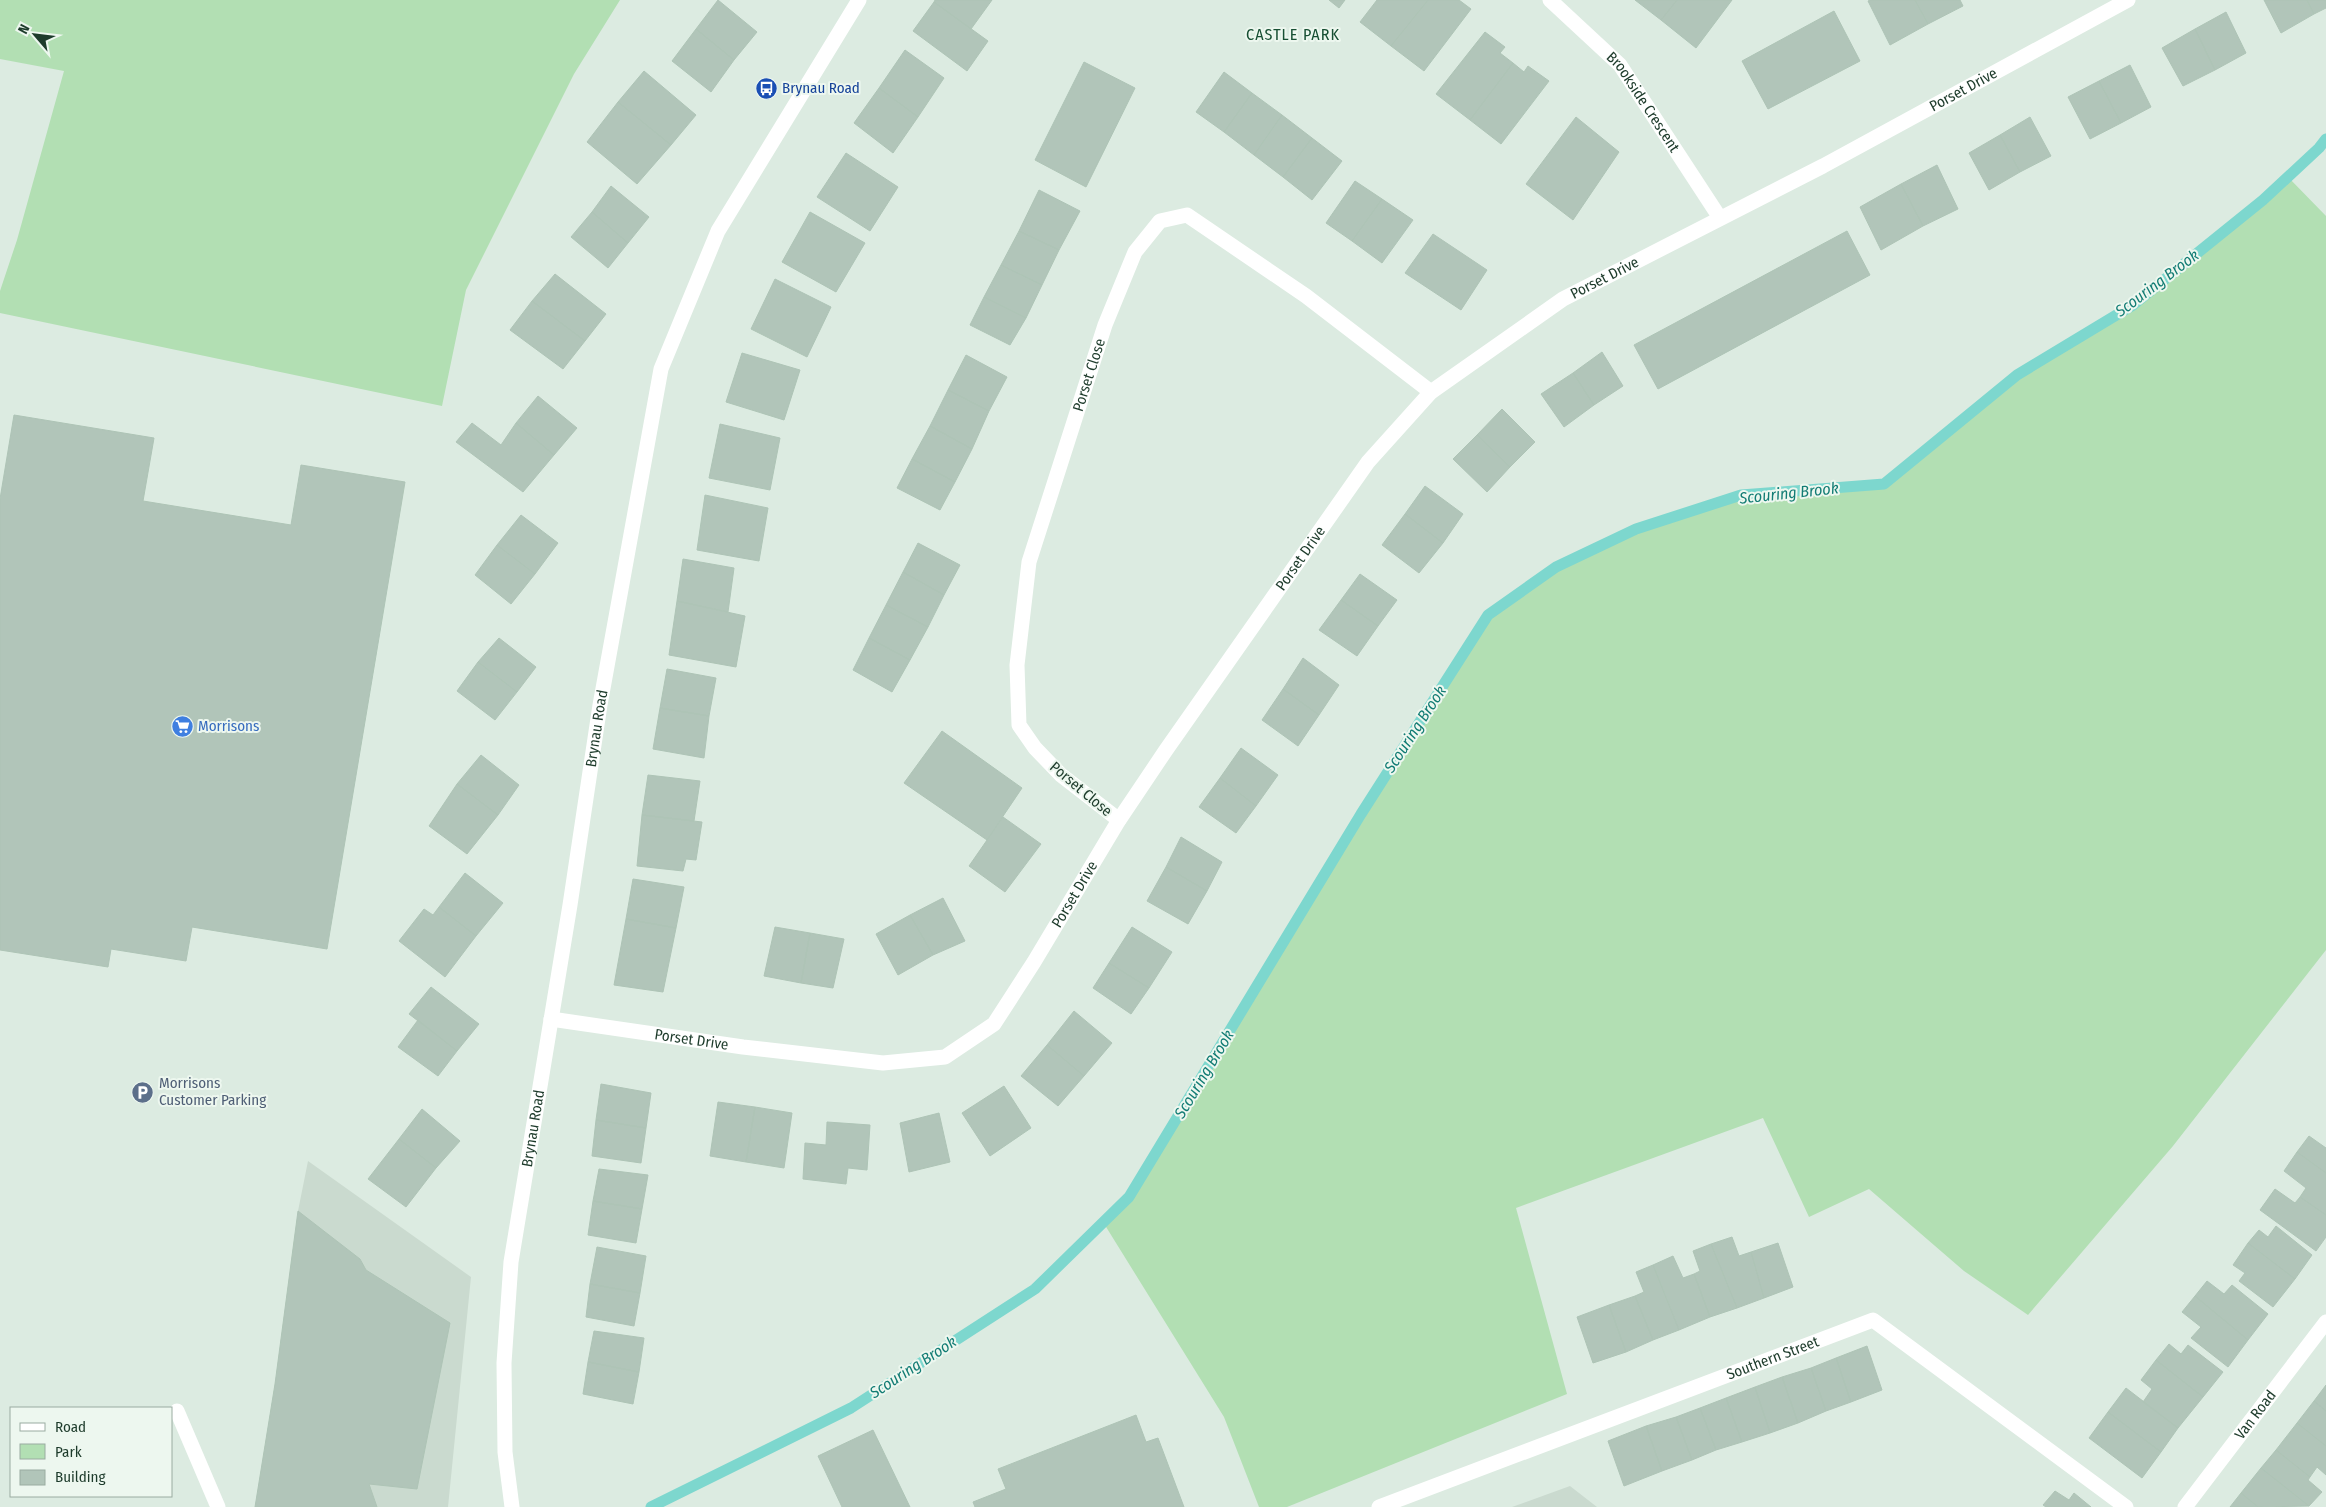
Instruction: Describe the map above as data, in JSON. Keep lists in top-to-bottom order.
{
  "streets": {
    "street": [
      "Porset Drive",
      "Brookside Crescent",
      "Porset Close",
      "Brynau Road",
      "Southern Street",
      "Van Road"
    ]
  },
  "crossings": [
    ["Porset Drive", "Brookside Crescent"],
    ["Porset Drive", "Porset Close"],
    ["Porset Drive", "Brynau Road"]
  ],
  "districts": ["CASTLE PARK"],
  "water": ["Scouring Brook"],
  "places": {
    "bus stop": ["Brynau Road"],
    "supermarket": ["Morrisons"],
    "parking": ["Morrisons Customer Parking"]
  },
  "legend": ["Road", "Park", "Building"],
  "north": "top left"
}
